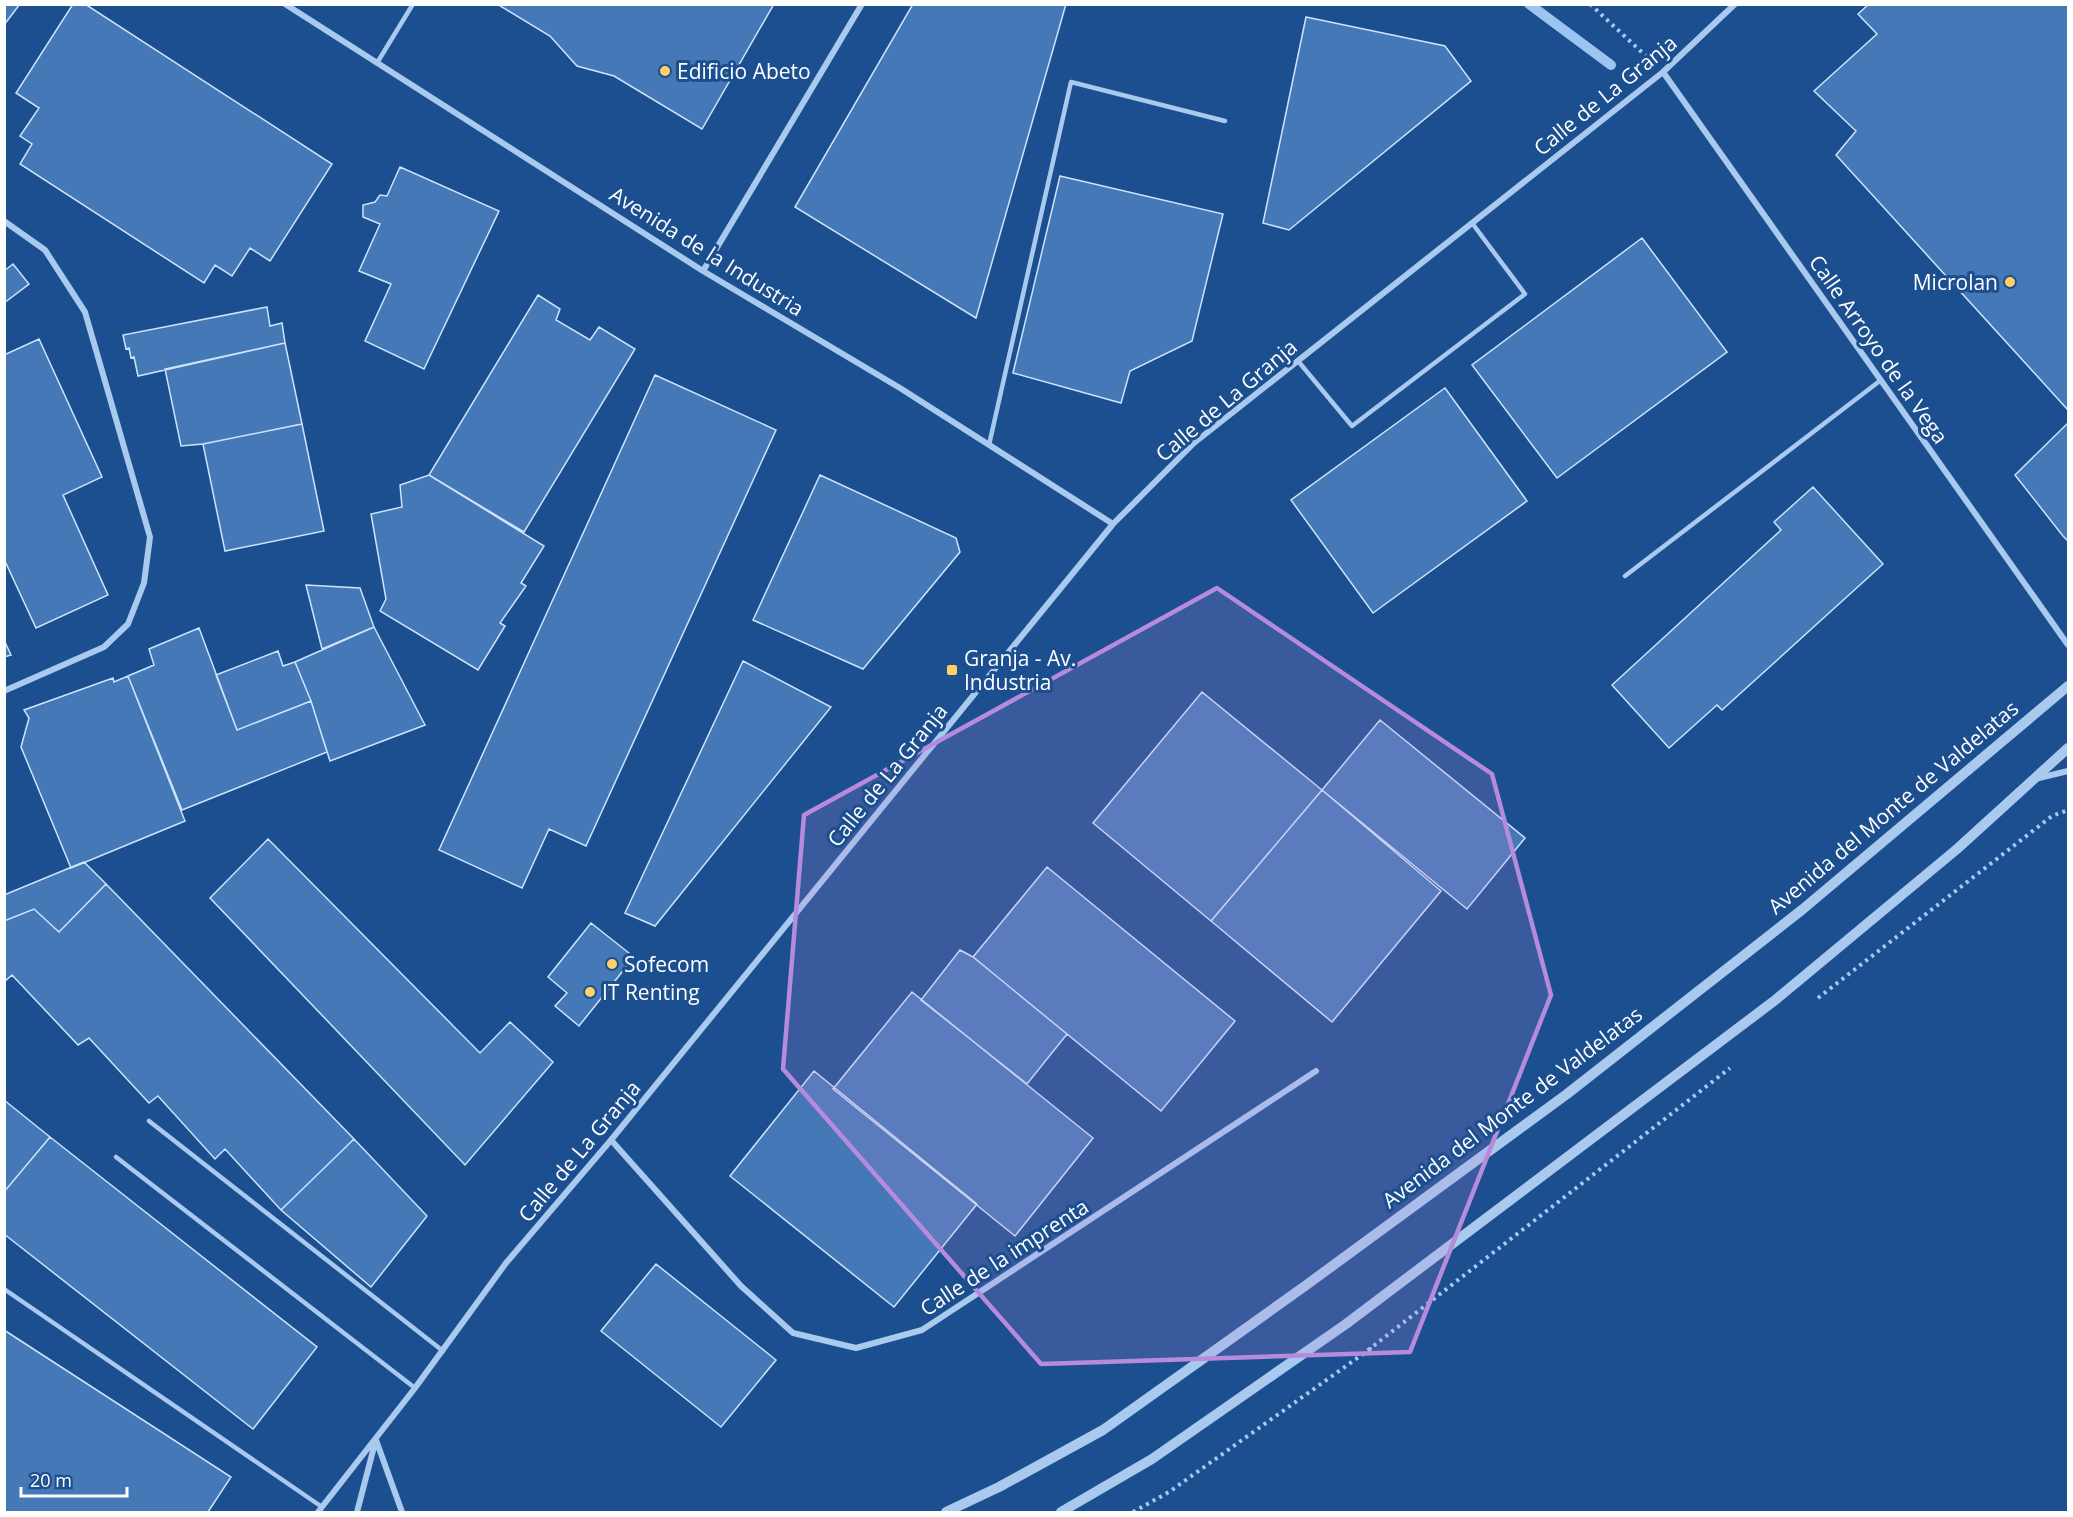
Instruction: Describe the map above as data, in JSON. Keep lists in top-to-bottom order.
{
  "streets": {
    "street": [
      "Calle de La Granja",
      "Avenida de la Industria",
      "Calle Arroyo de la Vega",
      "Avenida del Monte de Valdelatas",
      "Calle de la imprenta"
    ]
  },
  "crossings": [
    ["Calle de La Granja", "Avenida de la Industria"],
    ["Calle de La Granja", "Calle Arroyo de la Vega"],
    ["Calle de La Granja", "Calle de la imprenta"]
  ],
  "places": {
    "other": [
      "Edificio Abeto",
      "Microlan",
      "Sofecom",
      "IT Renting"
    ],
    "transit": ["Granja - Av. Industria"]
  },
  "scale_bar": "20 m"
}
